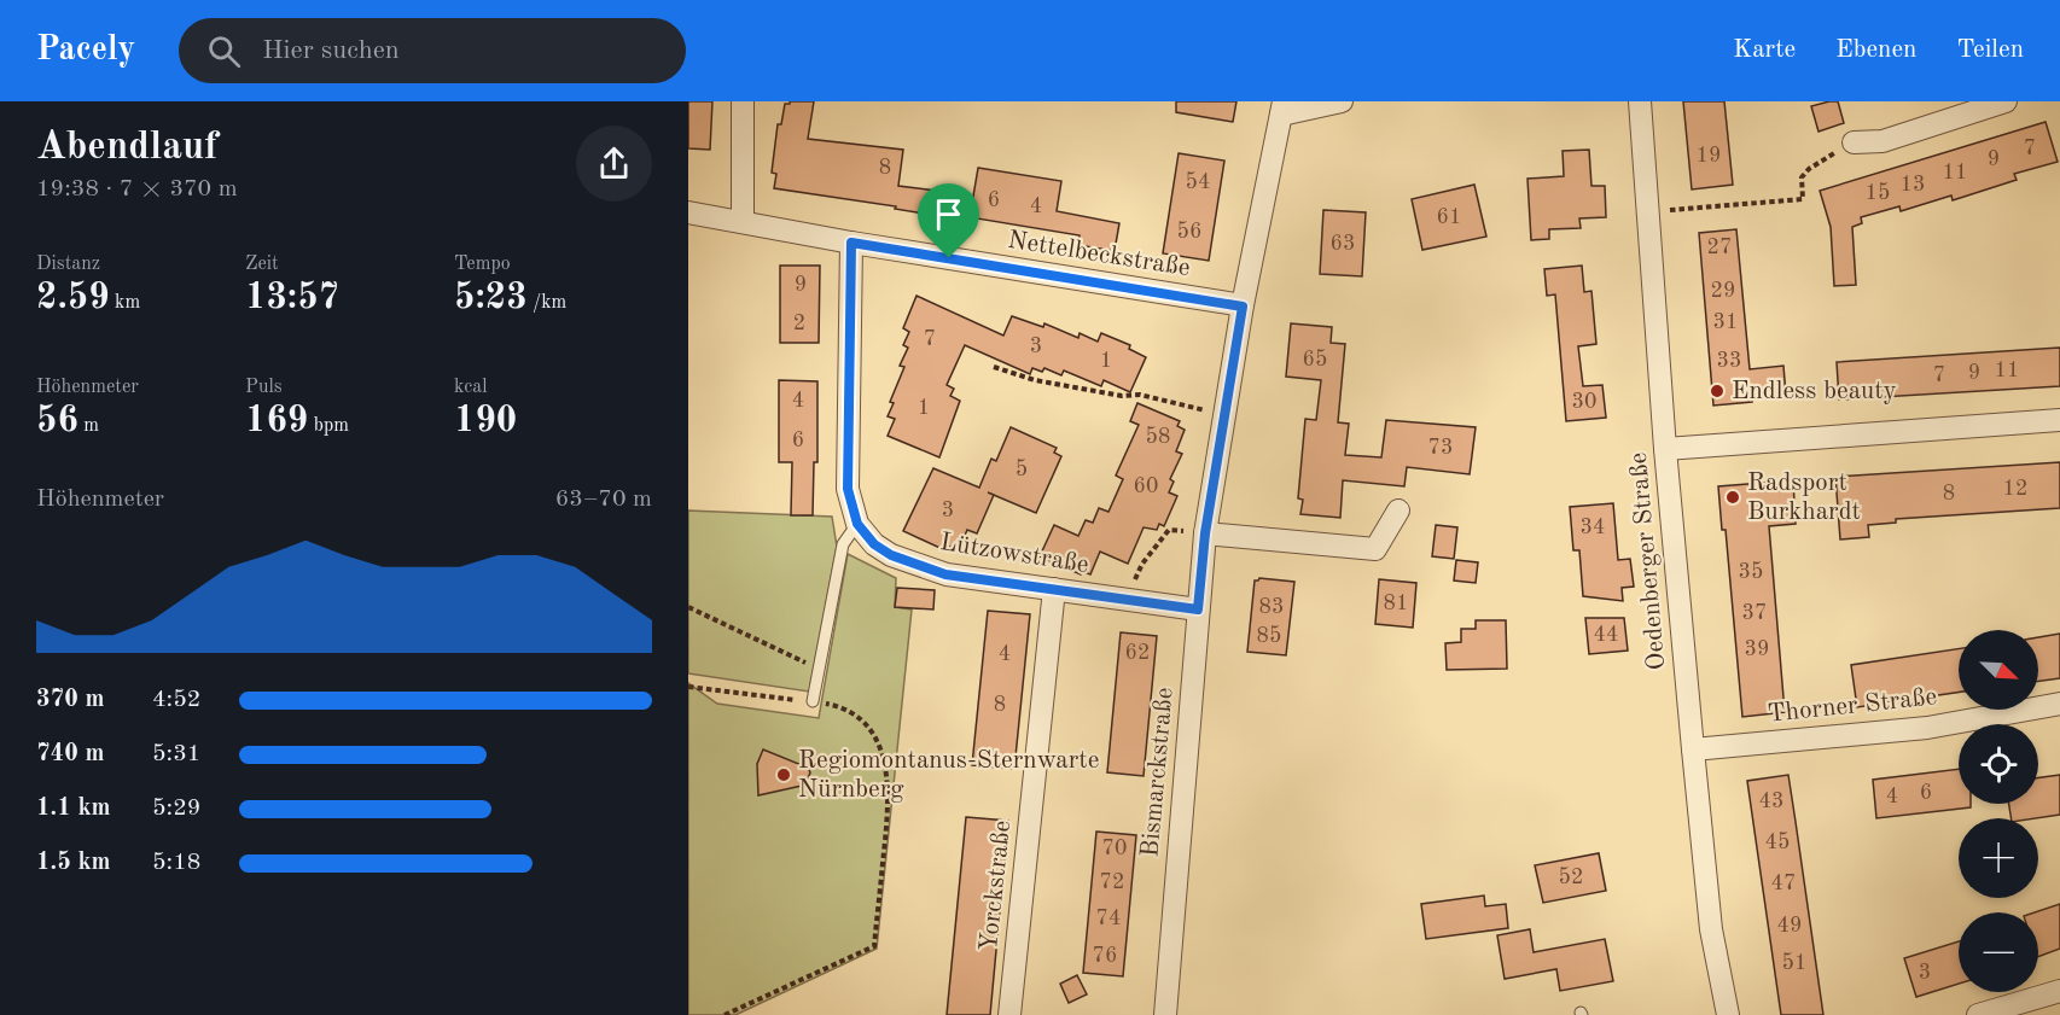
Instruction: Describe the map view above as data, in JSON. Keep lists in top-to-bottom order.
{
  "streets": {
    "street": [
      "Nettelbeckstraße",
      "Lützowstraße",
      "Oedenberger Straße",
      "Thorner Straße",
      "Bismarckstraße",
      "Yorckstraße"
    ]
  },
  "crossings": [
    ["Nettelbeckstraße", "Lützowstraße"],
    ["Nettelbeckstraße", "Bismarckstraße"],
    ["Lützowstraße", "Bismarckstraße"],
    ["Lützowstraße", "Yorckstraße"],
    ["Oedenberger Straße", "Thorner Straße"]
  ],
  "places": ["Endless beauty", "Radsport Burkhardt", "Regiomontanus-Sternwarte Nürnberg"],
  "house_numbers": [
    "7",
    "19",
    "9",
    "8",
    "11",
    "54",
    "13",
    "15",
    "6",
    "4",
    "61",
    "56",
    "63",
    "27",
    "9",
    "29",
    "31",
    "2",
    "7",
    "3",
    "65",
    "1",
    "33",
    "11",
    "9",
    "7",
    "4",
    "30",
    "1",
    "58",
    "6",
    "73",
    "5",
    "60",
    "12",
    "8",
    "3",
    "34",
    "35",
    "81",
    "83",
    "37",
    "44",
    "85",
    "39",
    "62",
    "4",
    "8",
    "6",
    "4",
    "43",
    "45",
    "70",
    "52",
    "72",
    "47",
    "74",
    "49",
    "76",
    "51",
    "3"
  ],
  "north": "bottom right",
  "page": {
    "header": "Pacely",
    "search": "Hier suchen",
    "nav": ["Karte", "Ebenen", "Teilen"],
    "heading": ["Abendlauf", "19:38 · 7 × 370 m"],
    "stats": [
      ["Distanz", "2.59 km"],
      ["Zeit", "13:57"],
      ["Tempo", "5:23 /km"],
      ["Höhenmeter", "56 m"],
      ["Puls", "169 bpm"],
      ["kcal", "190"]
    ],
    "chart": ["Höhenmeter", "63–70 m"],
    "map_buttons": ["+", "−"],
    "list": [
      {
        "name": "370 m",
        "note": "4:52"
      },
      {
        "name": "740 m",
        "note": "5:31"
      },
      {
        "name": "1.1 km",
        "note": "5:29"
      },
      {
        "name": "1.5 km",
        "note": "5:18"
      }
    ]
  }
}
